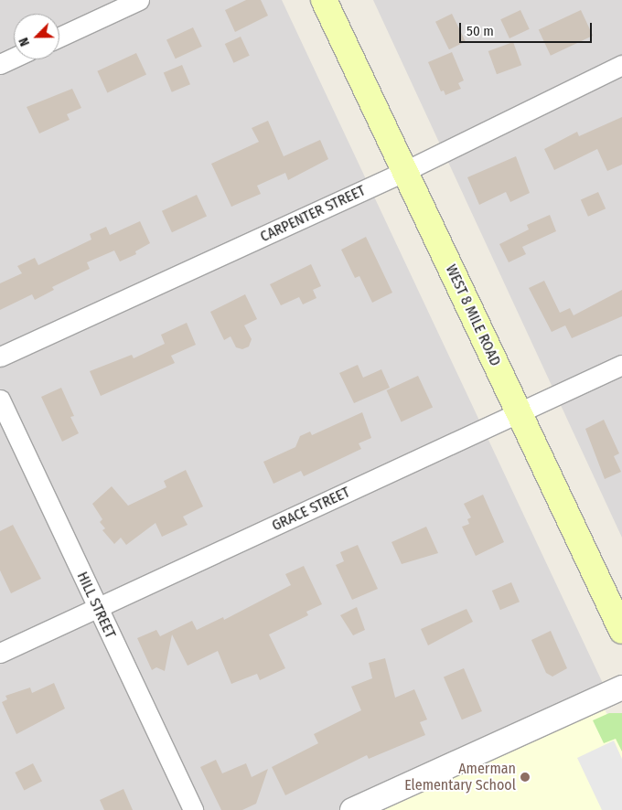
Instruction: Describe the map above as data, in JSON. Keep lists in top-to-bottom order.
{
  "streets": {
    "main road": ["WEST 8 MILE ROAD"],
    "street": ["CARPENTER STREET", "GRACE STREET", "HILL STREET"]
  },
  "crossings": [
    ["CARPENTER STREET", "WEST 8 MILE ROAD"],
    ["WEST 8 MILE ROAD", "GRACE STREET"],
    ["GRACE STREET", "HILL STREET"]
  ],
  "places": ["Amerman Elementary School"],
  "scale_bar": "50 m",
  "north": "bottom left"
}
